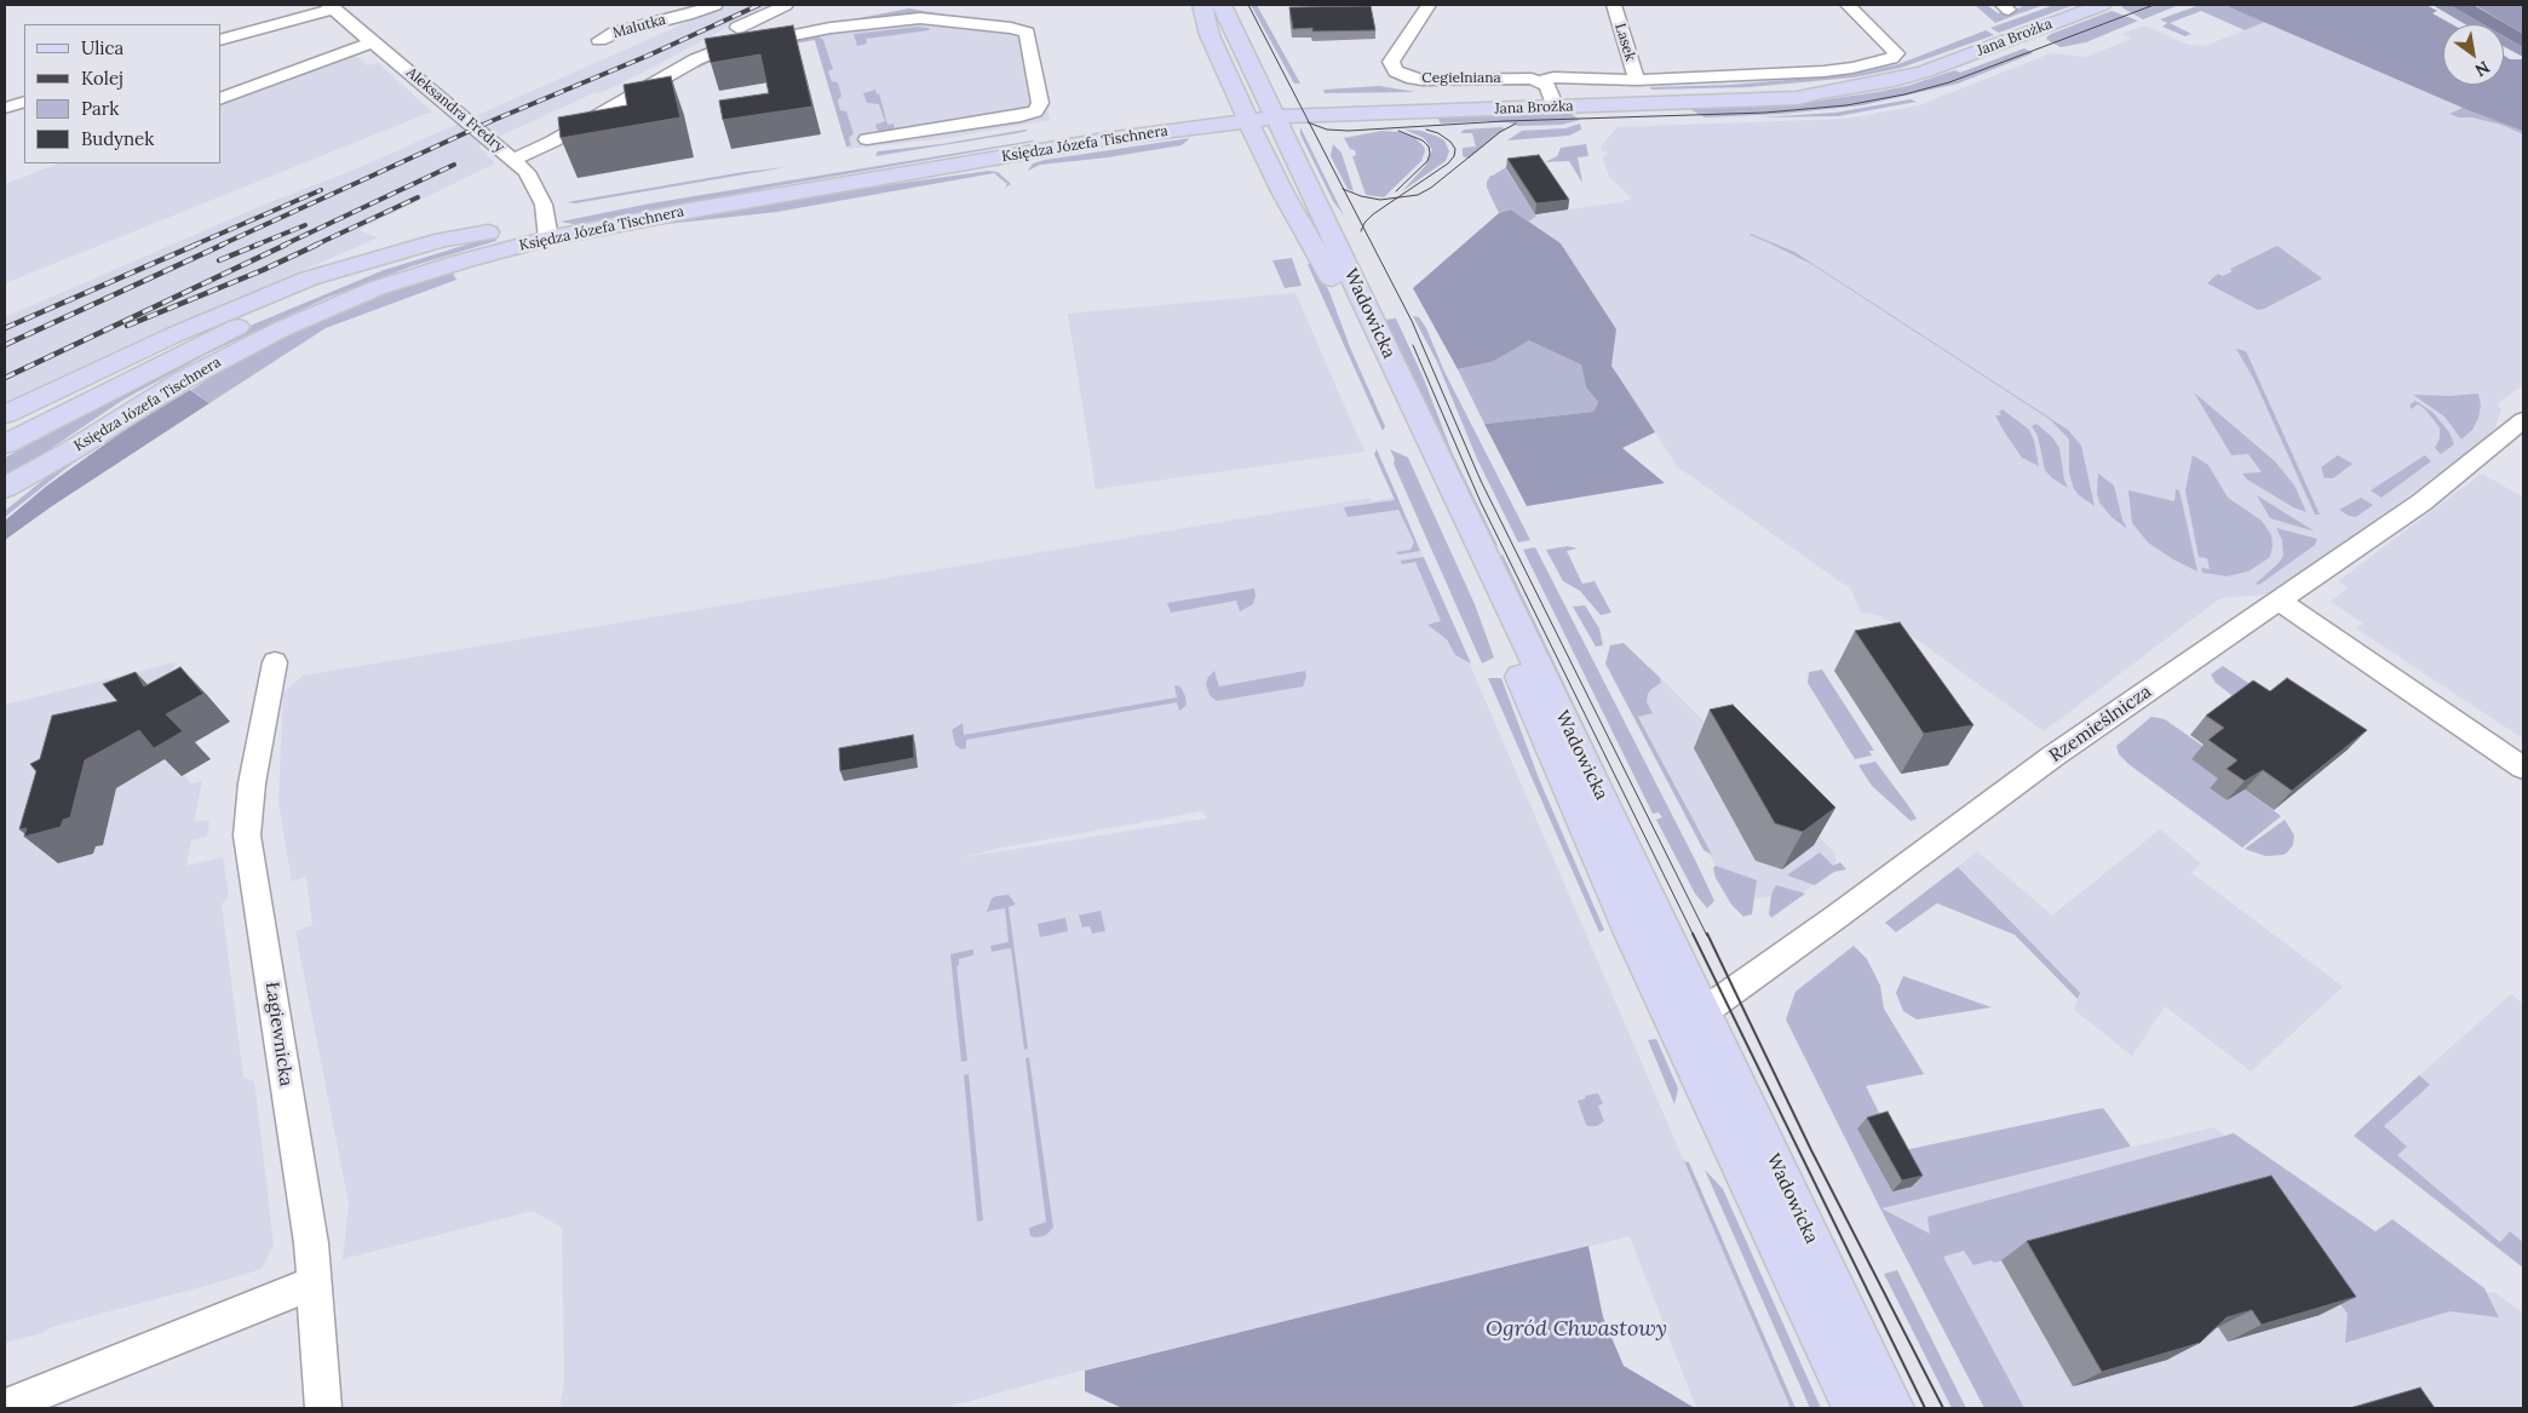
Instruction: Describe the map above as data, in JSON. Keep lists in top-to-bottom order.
{
  "streets": {
    "main road": ["Jana Brożka", "Księdza Józefa Tischnera", "Wadowicka"],
    "street": [
      "Malutka",
      "Lasek",
      "Cegielniana",
      "Aleksandra Fredry",
      "Rzemieślnicza",
      "Łagiewnicka"
    ]
  },
  "crossings": [
    ["Jana Brożka", "Lasek"],
    ["Jana Brożka", "Cegielniana"],
    ["Jana Brożka", "Księdza Józefa Tischnera"],
    ["Jana Brożka", "Wadowicka"],
    ["Aleksandra Fredry", "Księdza Józefa Tischnera"],
    ["Księdza Józefa Tischnera", "Wadowicka"],
    ["Wadowicka", "Rzemieślnicza"]
  ],
  "parks": ["Ogród Chwastowy"],
  "legend": [
    "Ulica",
    "Kolej",
    "Park",
    "Budynek"
  ],
  "north": "bottom right"
}
